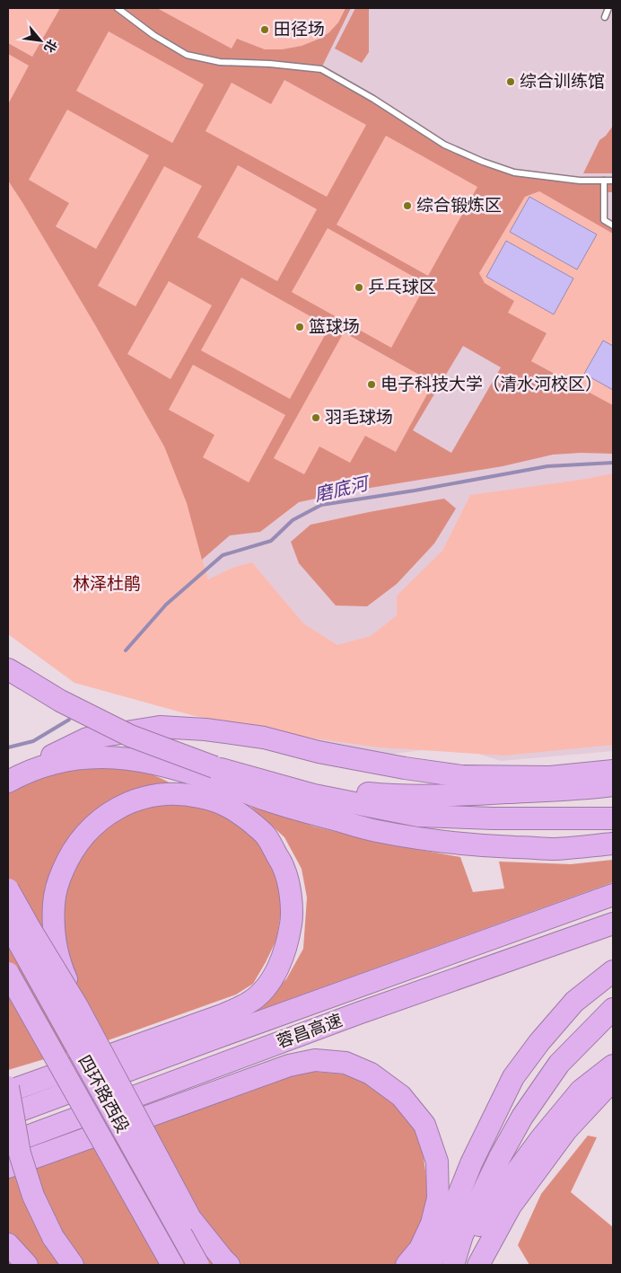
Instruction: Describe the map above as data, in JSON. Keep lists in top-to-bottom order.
{
  "streets": {
    "highway": ["蓉昌高速", "四环路西段"]
  },
  "water": ["磨底河"],
  "parks": ["林泽杜鹃"],
  "places": [
    "田径场",
    "综合训练馆",
    "综合锻炼区",
    "乒乓球区",
    "篮球场",
    "电子科技大学（清水河校区）",
    "羽毛球场"
  ],
  "north": "bottom right"
}
